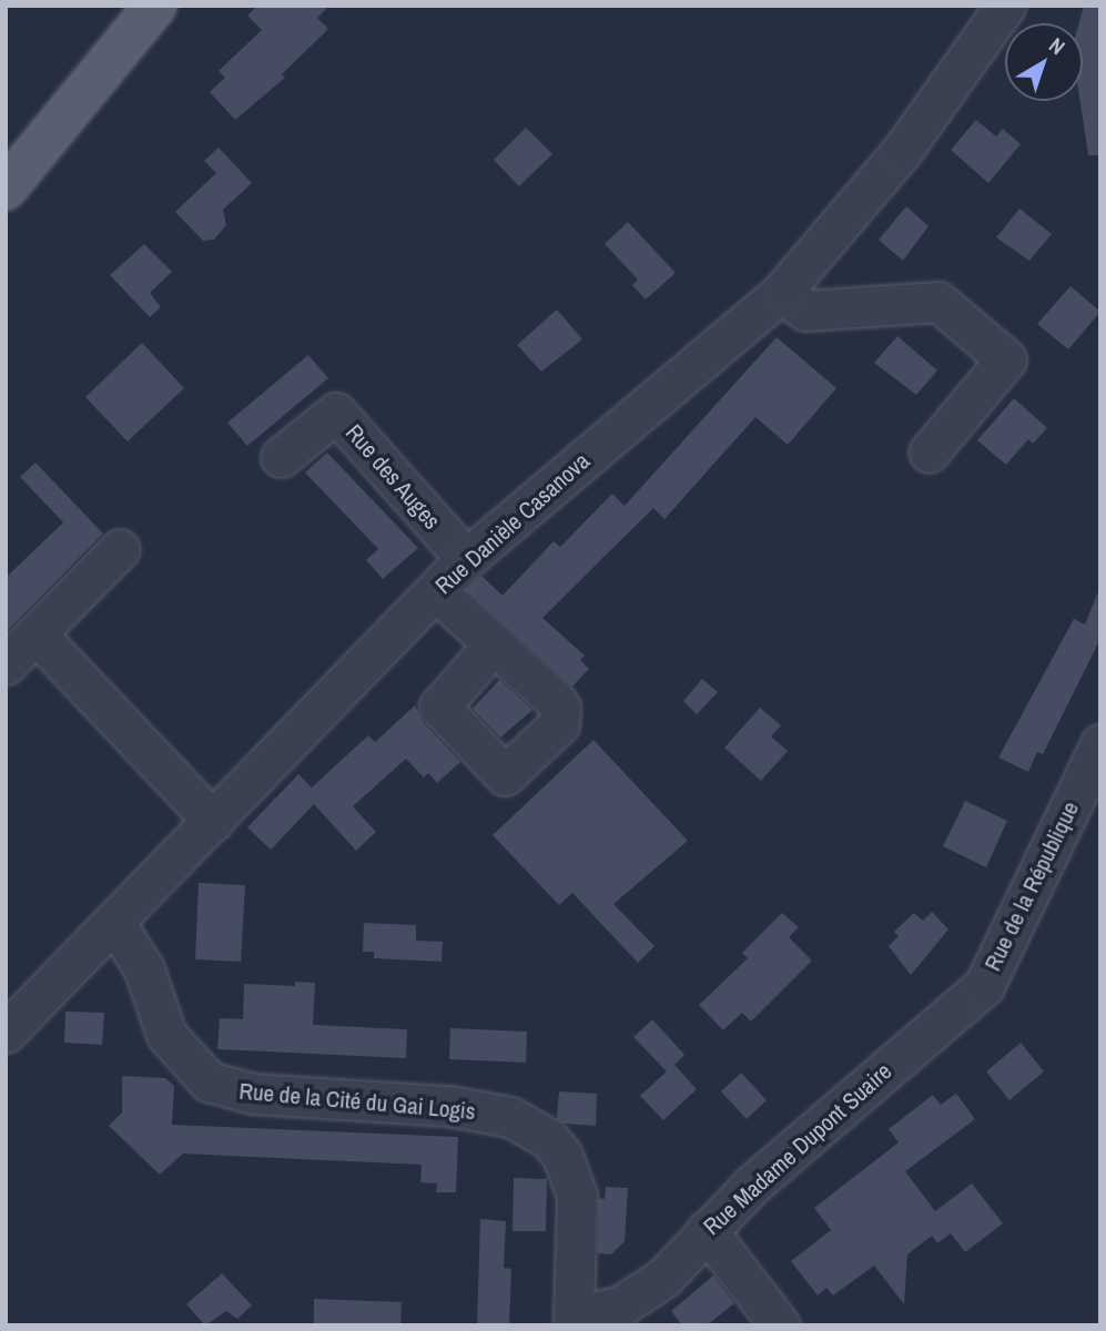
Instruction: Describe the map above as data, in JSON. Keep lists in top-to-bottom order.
{
  "streets": {
    "street": [
      "Rue des Auges",
      "Rue Danièle Casanova",
      "Rue de la République",
      "Rue de la Cité du Gai Logis",
      "Rue Madame Dupont Suaire"
    ]
  },
  "crossings": [
    ["Rue des Auges", "Rue Danièle Casanova"],
    ["Rue Danièle Casanova", "Rue de la Cité du Gai Logis"],
    ["Rue de la République", "Rue Madame Dupont Suaire"],
    ["Rue de la Cité du Gai Logis", "Rue Madame Dupont Suaire"]
  ],
  "north": "top right"
}
